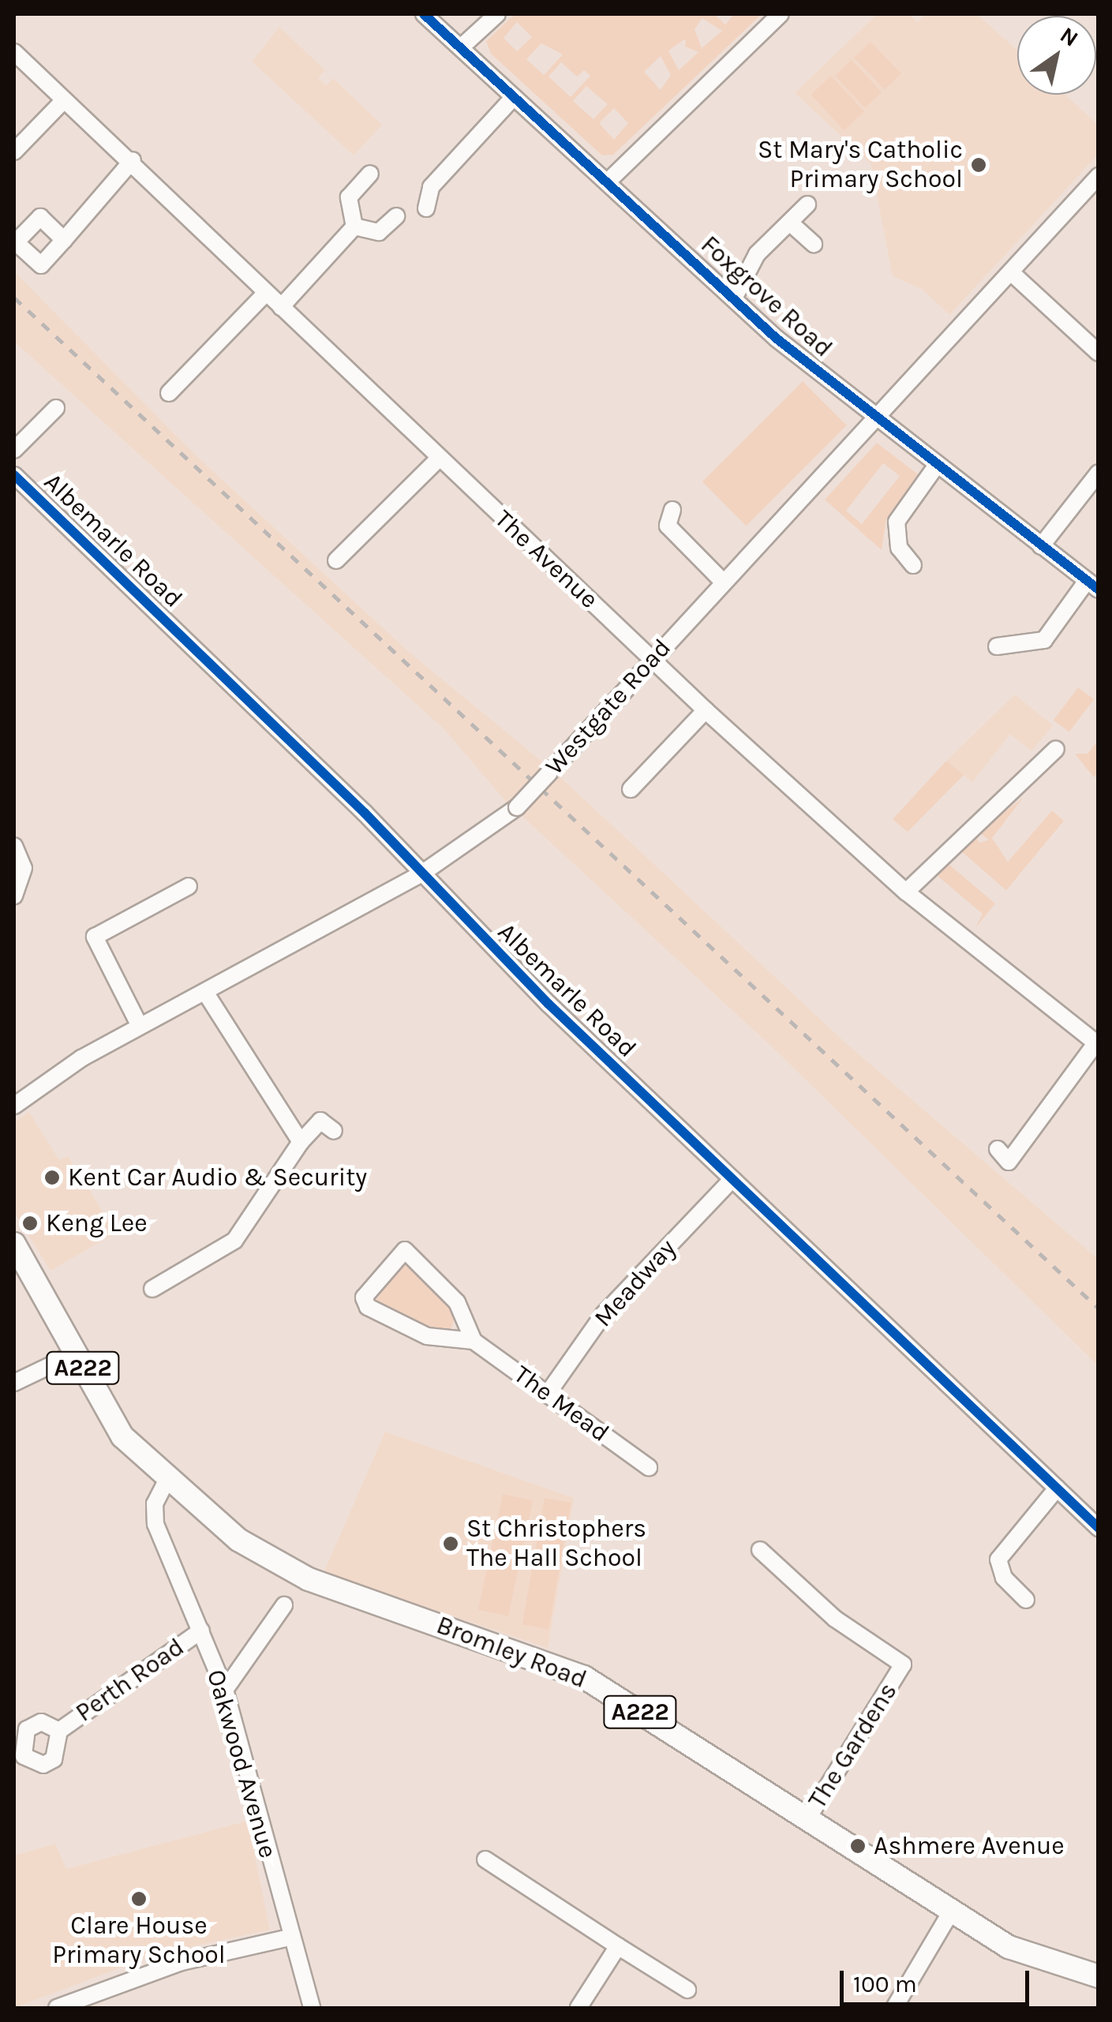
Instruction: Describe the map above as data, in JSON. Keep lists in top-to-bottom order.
{
  "streets": {
    "main road": ["A222", "Bromley Road"],
    "street": [
      "Foxgrove Road",
      "Albemarle Road",
      "The Avenue",
      "Westgate Road",
      "Meadway",
      "The Mead",
      "Perth Road",
      "The Gardens",
      "Oakwood Avenue"
    ]
  },
  "crossings": [
    ["Foxgrove Road", "Westgate Road"],
    ["Albemarle Road", "Westgate Road"],
    ["Albemarle Road", "Meadway"],
    ["The Avenue", "Westgate Road"],
    ["Meadway", "The Mead"],
    ["Bromley Road", "The Gardens"],
    ["Bromley Road", "Oakwood Avenue"],
    ["Perth Road", "Oakwood Avenue"]
  ],
  "places": [
    "St Mary's Catholic Primary School",
    "Kent Car Audio & Security",
    "Keng Lee",
    "St Christophers The Hall School",
    "Ashmere Avenue",
    "Clare House Primary School"
  ],
  "scale_bar": "100 m",
  "north": "top right"
}
